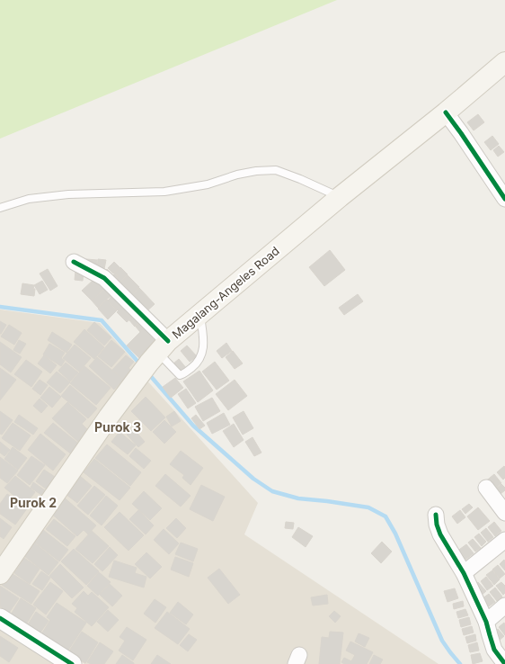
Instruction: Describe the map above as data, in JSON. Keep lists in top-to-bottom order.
{
  "streets": {
    "main road": ["Magalang-Angeles Road"]
  },
  "districts": ["Purok 3", "Purok 2"]
}
